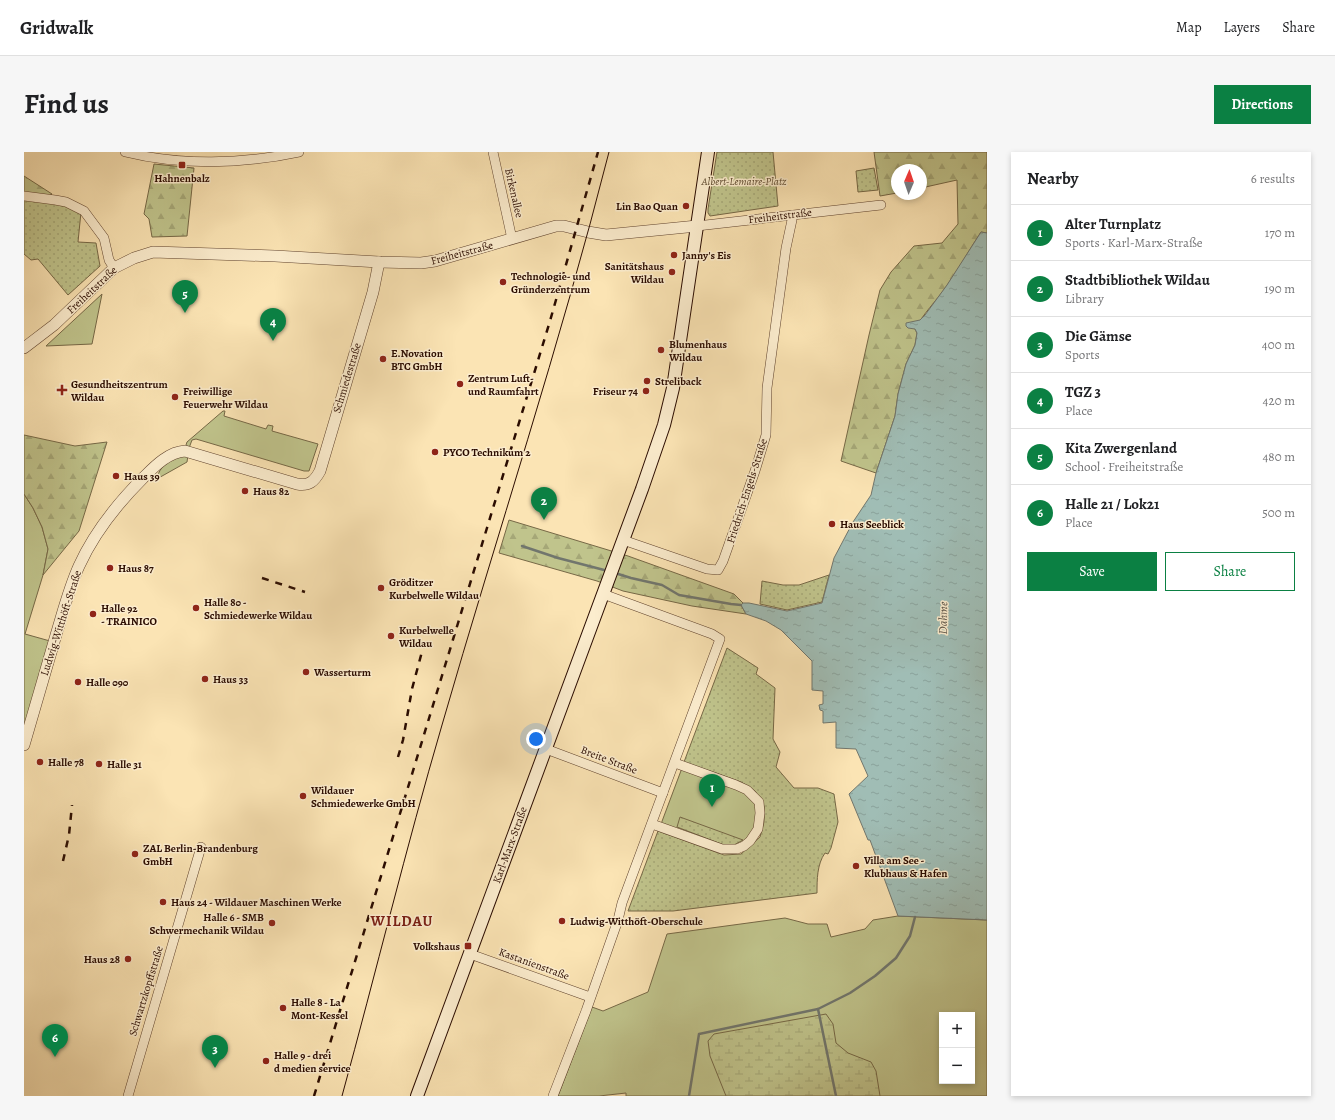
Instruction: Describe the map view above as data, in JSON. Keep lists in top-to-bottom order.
{
  "streets": {
    "main road": ["Karl-Marx-Straße"],
    "street": [
      "Birkenallee",
      "Freiheitstraße",
      "Schmiedestraße",
      "Friedrich-Engels-Straße",
      "Ludwig-Witthöft-Straße",
      "Breite Straße",
      "Kastanienstraße",
      "Schwartzkopffstraße"
    ]
  },
  "crossings": [
    ["Birkenallee", "Freiheitstraße"],
    ["Freiheitstraße", "Schmiedestraße"],
    ["Freiheitstraße", "Friedrich-Engels-Straße"],
    ["Schmiedestraße", "Ludwig-Witthöft-Straße"],
    ["Friedrich-Engels-Straße", "Karl-Marx-Straße"],
    ["Breite Straße", "Karl-Marx-Straße"],
    ["Karl-Marx-Straße", "Kastanienstraße"]
  ],
  "districts": ["WILDAU"],
  "water": ["Dahme"],
  "parks": ["Albert-Lemaire-Platz"],
  "places": {
    "transit": ["Hahnenbalz", "Volkshaus"],
    "other": [
      "Lin Bao Quan",
      "Janny's Eis",
      "Sanitätshaus Wildau",
      "Technologie- und Gründerzentrum",
      "Blumenhaus Wildau",
      "E.Novation BTC GmbH",
      "Streliback",
      "Zentrum Luft- und Raumfahrt",
      "Friseur 74",
      "Freiwillige Feuerwehr Wildau",
      "PYCO Technikum 2",
      "Haus 39",
      "Haus 82",
      "Haus Seeblick",
      "Haus 87",
      "Gröditzer Kurbelwelle Wildau",
      "Halle 80 - Schmiedewerke Wildau",
      "Halle 92 - TRAINICO",
      "Kurbelwelle Wildau",
      "Wasserturm",
      "Haus 33",
      "Halle 090",
      "Halle 78",
      "Halle 31",
      "Wildauer Schmiedewerke GmbH",
      "ZAL Berlin-Brandenburg GmbH",
      "Villa am See - Klubhaus & Hafen",
      "Haus 24 - Wildauer Maschinen Werke",
      "Ludwig-Witthöft-Oberschule",
      "Halle 6 - SMB Schwermechanik Wildau",
      "Haus 28",
      "Halle 8 - La Mont-Kessel",
      "Halle 9 - drei d medien service"
    ],
    "health": ["Gesundheitszentrum Wildau"]
  },
  "north": "top",
  "page": {
    "header": "Gridwalk",
    "nav": ["Map", "Layers", "Share"],
    "title": "Find us",
    "buttons": [
      "Directions",
      ["Save", "Share"]
    ],
    "heading": ["Nearby", "6 results"],
    "list": [
      {
        "mark": "1",
        "name": "Alter Turnplatz",
        "note": "Sports · Karl-Marx-Straße",
        "value": "170 m"
      },
      {
        "mark": "2",
        "name": "Stadtbibliothek Wildau",
        "note": "Library",
        "value": "190 m"
      },
      {
        "mark": "3",
        "name": "Die Gämse",
        "note": "Sports",
        "value": "400 m"
      },
      {
        "mark": "4",
        "name": "TGZ 3",
        "note": "Place",
        "value": "420 m"
      },
      {
        "mark": "5",
        "name": "Kita Zwergenland",
        "note": "School · Freiheitstraße",
        "value": "480 m"
      },
      {
        "mark": "6",
        "name": "Halle 21 / Lok21",
        "note": "Place",
        "value": "500 m"
      }
    ],
    "pins": [
      "5",
      "4",
      "2",
      "1",
      "6",
      "3"
    ],
    "map_buttons": ["+", "−"]
  }
}
